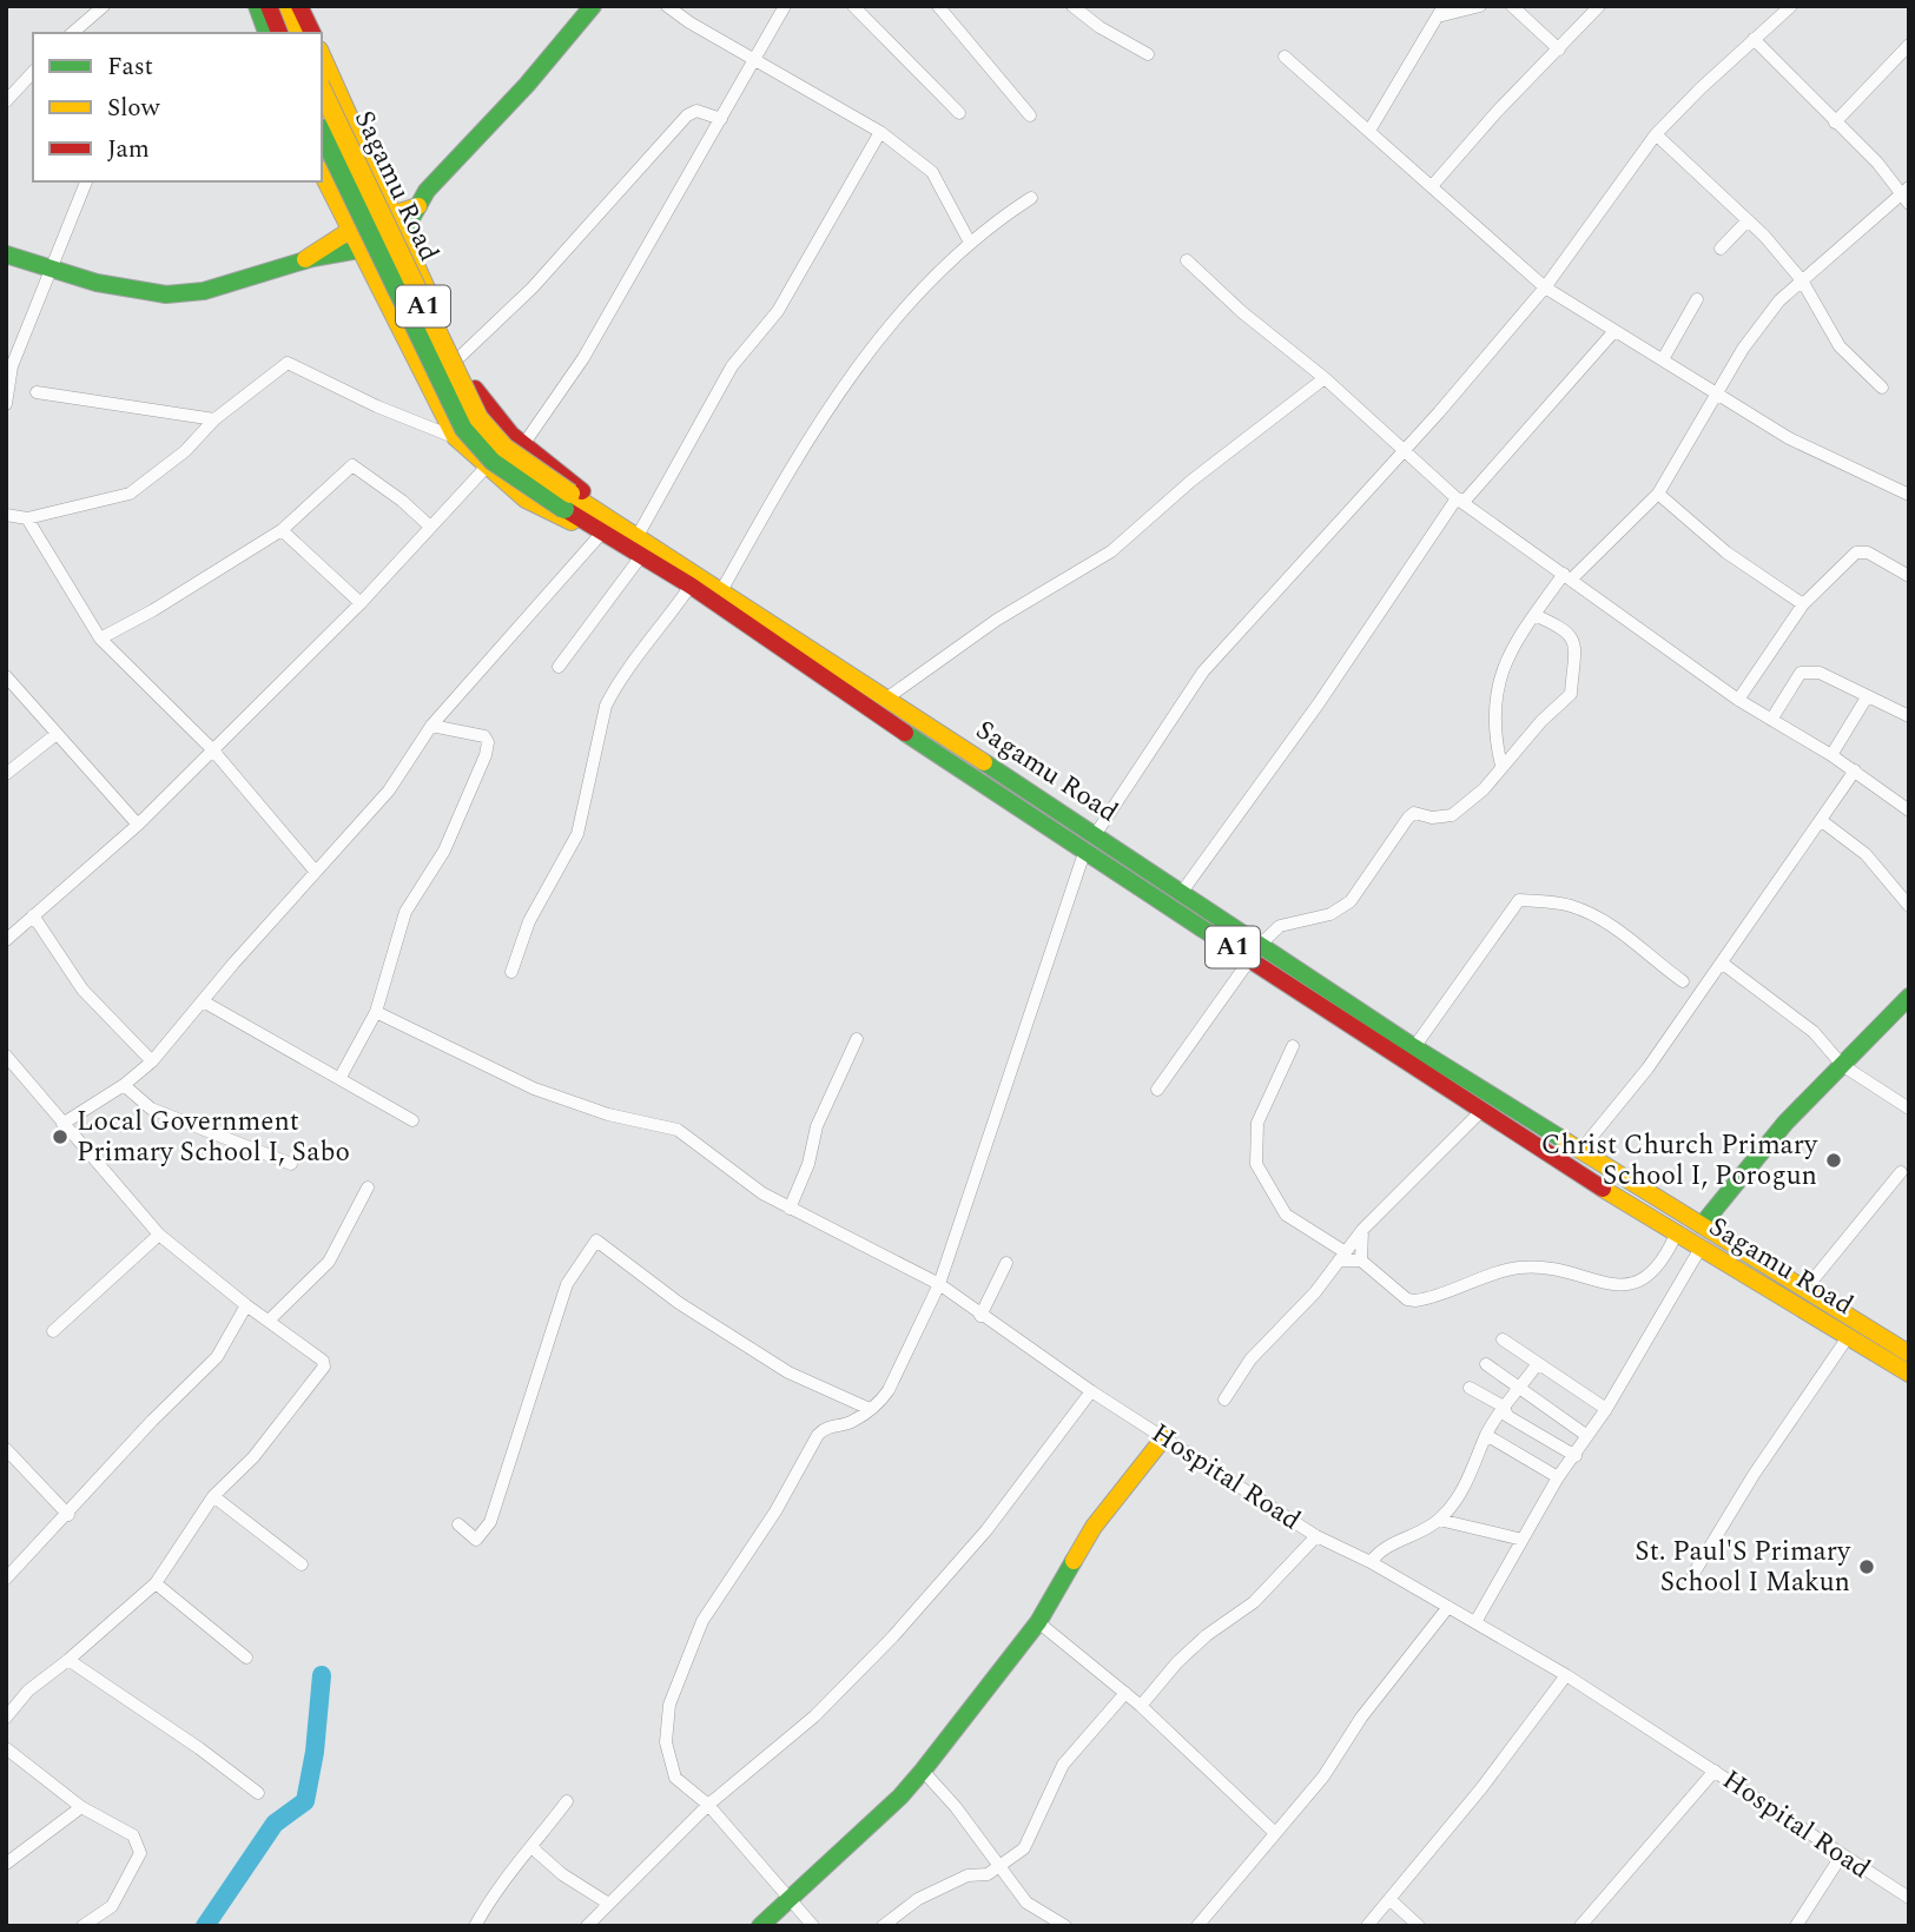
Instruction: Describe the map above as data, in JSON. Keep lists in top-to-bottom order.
{
  "streets": {
    "main road": ["Sagamu Road", "A1"],
    "street": ["Hospital Road"]
  },
  "places": ["Local Government Primary School I, Sabo", "Christ Church Primary School I, Porogun", "St. Paul'S Primary School I Makun"],
  "legend": ["Fast", "Slow", "Jam"]
}
